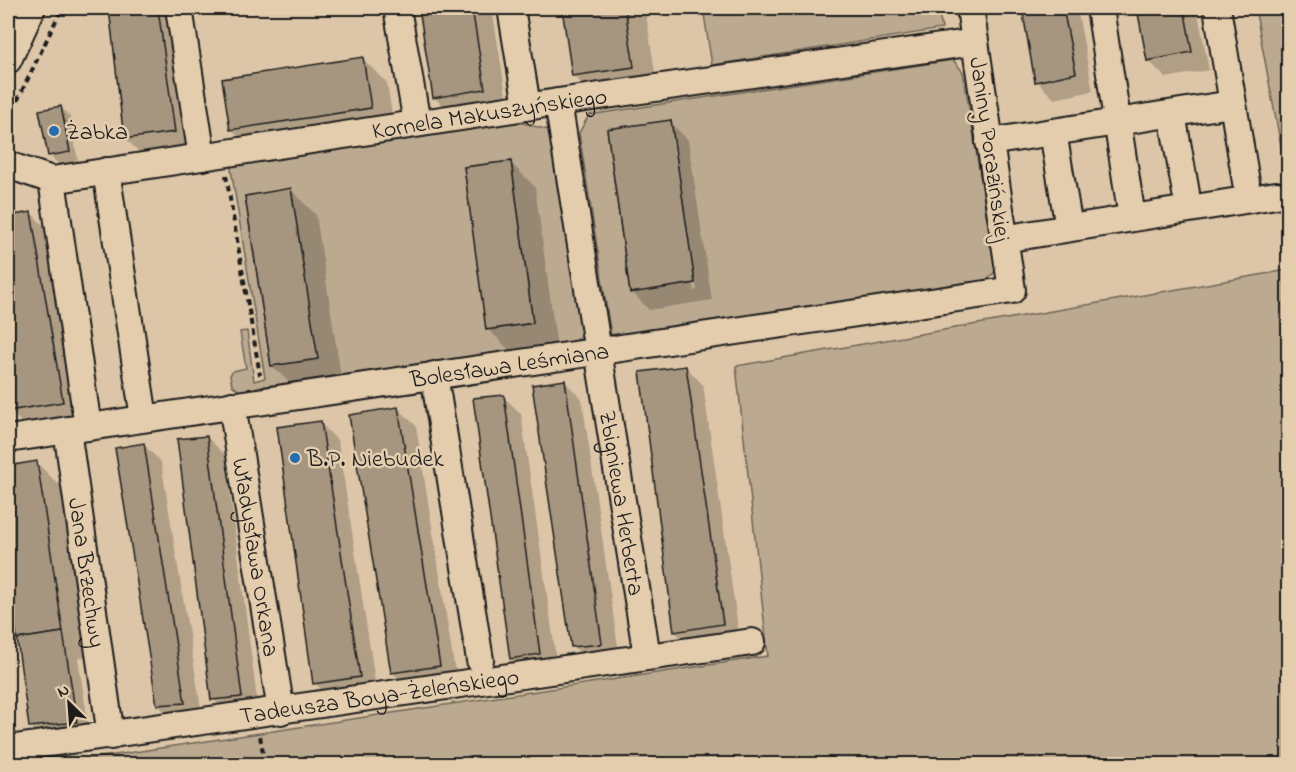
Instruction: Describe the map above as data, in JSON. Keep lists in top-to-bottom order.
{
  "streets": {
    "street": [
      "Kornela Makuszyńskiego",
      "Janiny Porazińskiej",
      "Bolesława Leśmiana",
      "Zbigniewa Herberta",
      "Władysława Orkana",
      "Jana Brzechwy",
      "Tadeusza Boya-Żeleńskiego"
    ]
  },
  "crossings": [
    ["Kornela Makuszyńskiego", "Janiny Porazińskiej"],
    ["Kornela Makuszyńskiego", "Zbigniewa Herberta"],
    ["Kornela Makuszyńskiego", "Jana Brzechwy"],
    ["Janiny Porazińskiej", "Bolesława Leśmiana"],
    ["Bolesława Leśmiana", "Zbigniewa Herberta"],
    ["Bolesława Leśmiana", "Władysława Orkana"],
    ["Bolesława Leśmiana", "Jana Brzechwy"],
    ["Zbigniewa Herberta", "Tadeusza Boya-Żeleńskiego"],
    ["Władysława Orkana", "Tadeusza Boya-Żeleńskiego"],
    ["Jana Brzechwy", "Tadeusza Boya-Żeleńskiego"]
  ],
  "places": ["Żabka", "B.P. Niebudek"],
  "north": "top left"
}
